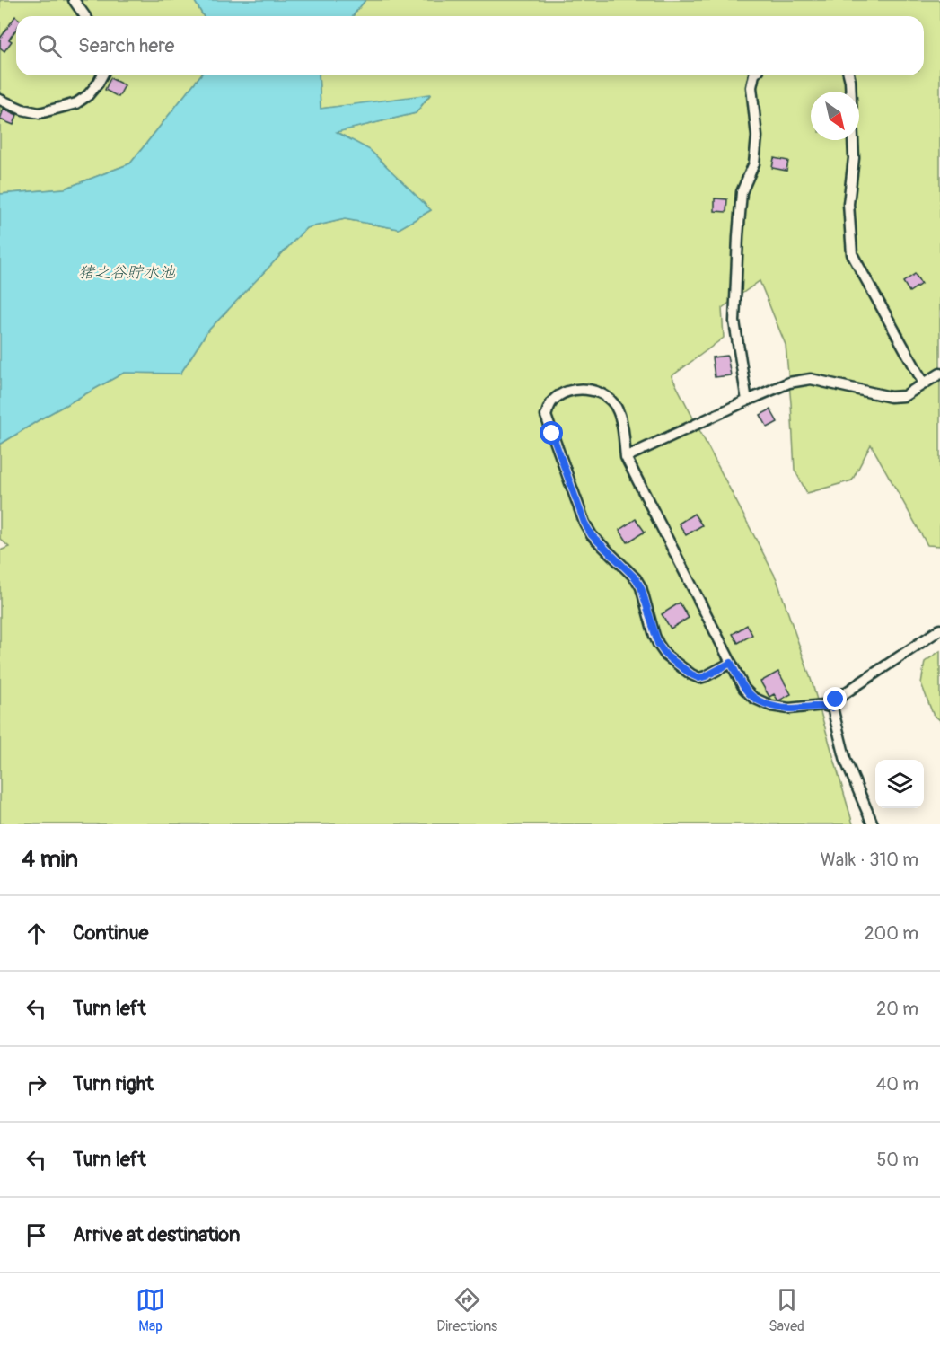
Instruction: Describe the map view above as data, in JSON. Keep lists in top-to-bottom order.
{
  "water": ["猪之谷貯水池"],
  "north": "bottom right",
  "page": {
    "search": "Search here",
    "heading": ["4 min", "Walk · 310 m"],
    "list": [
      ["Continue", "200 m"],
      ["Turn left", "20 m"],
      ["Turn right", "40 m"],
      ["Turn left", "50 m"],
      "Arrive at destination"
    ],
    "nav": ["Map", "Directions", "Saved"]
  }
}
